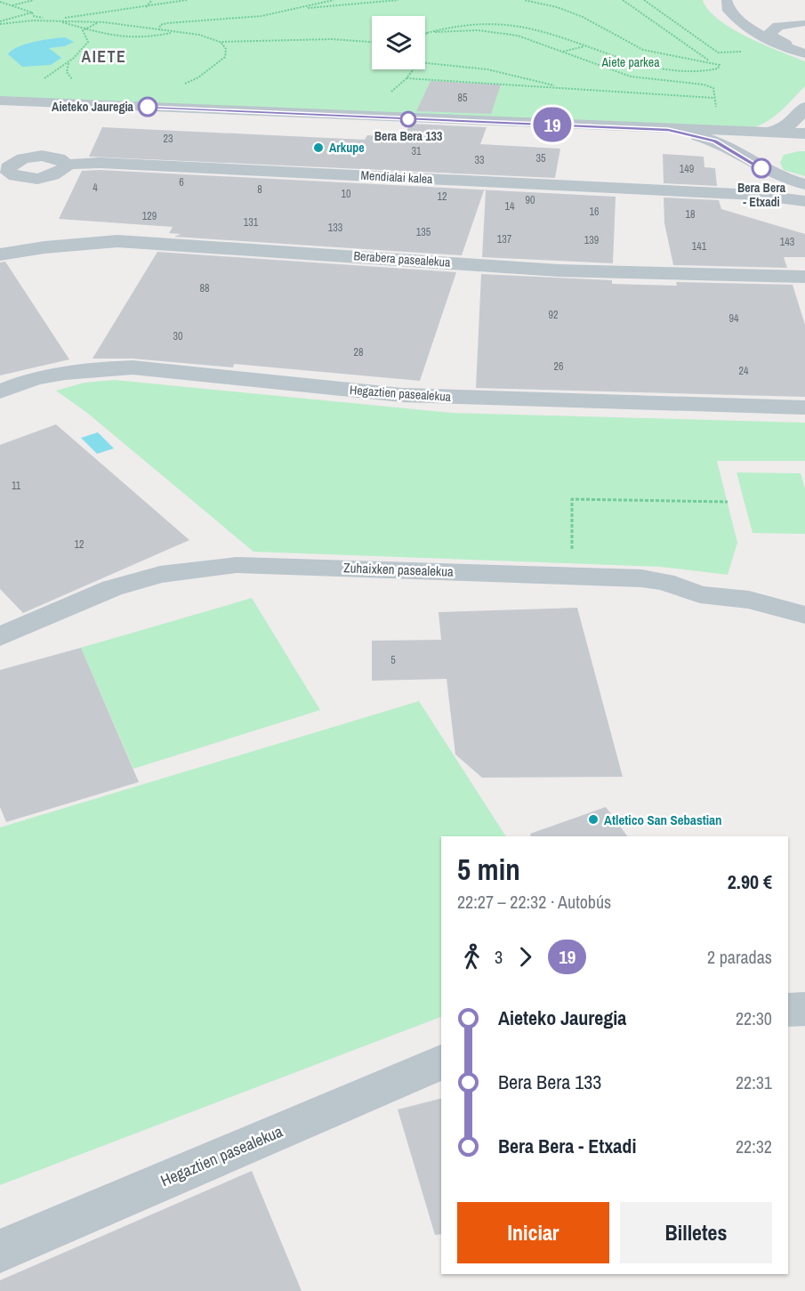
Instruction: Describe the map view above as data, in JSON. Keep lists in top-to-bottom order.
{
  "streets": {
    "street": [
      "Mendialai kalea",
      "Berabera pasealekua",
      "Hegaztien pasealekua",
      "Zuhaixken pasealekua"
    ]
  },
  "districts": ["AIETE"],
  "parks": ["Aiete parkea"],
  "places": [
    "Aieteko Jauregia",
    "Bera Bera 133",
    "Arkupe",
    "Bera Bera - Etxadi",
    "Atletico San Sebastian"
  ],
  "lines": ["bus line 19"],
  "house_numbers": [
    "85",
    "23",
    "31",
    "35",
    "33",
    "149",
    "6",
    "4",
    "8",
    "10",
    "12",
    "90",
    "14",
    "16",
    "18",
    "129",
    "131",
    "133",
    "135",
    "137",
    "139",
    "143",
    "141",
    "88",
    "92",
    "94",
    "30",
    "28",
    "26",
    "24",
    "11",
    "12",
    "5"
  ],
  "page": {
    "on_map": "19",
    "heading": ["5 min", "22:27 – 22:32 · Autobús", "2.90 €"],
    "legs": ["3", "19", "2 paradas"],
    "list": [
      {
        "name": "Aieteko Jauregia",
        "value": "22:30"
      },
      {
        "name": "Bera Bera 133",
        "value": "22:31"
      },
      {
        "name": "Bera Bera - Etxadi",
        "value": "22:32"
      }
    ],
    "buttons": ["Iniciar", "Billetes"]
  }
}
